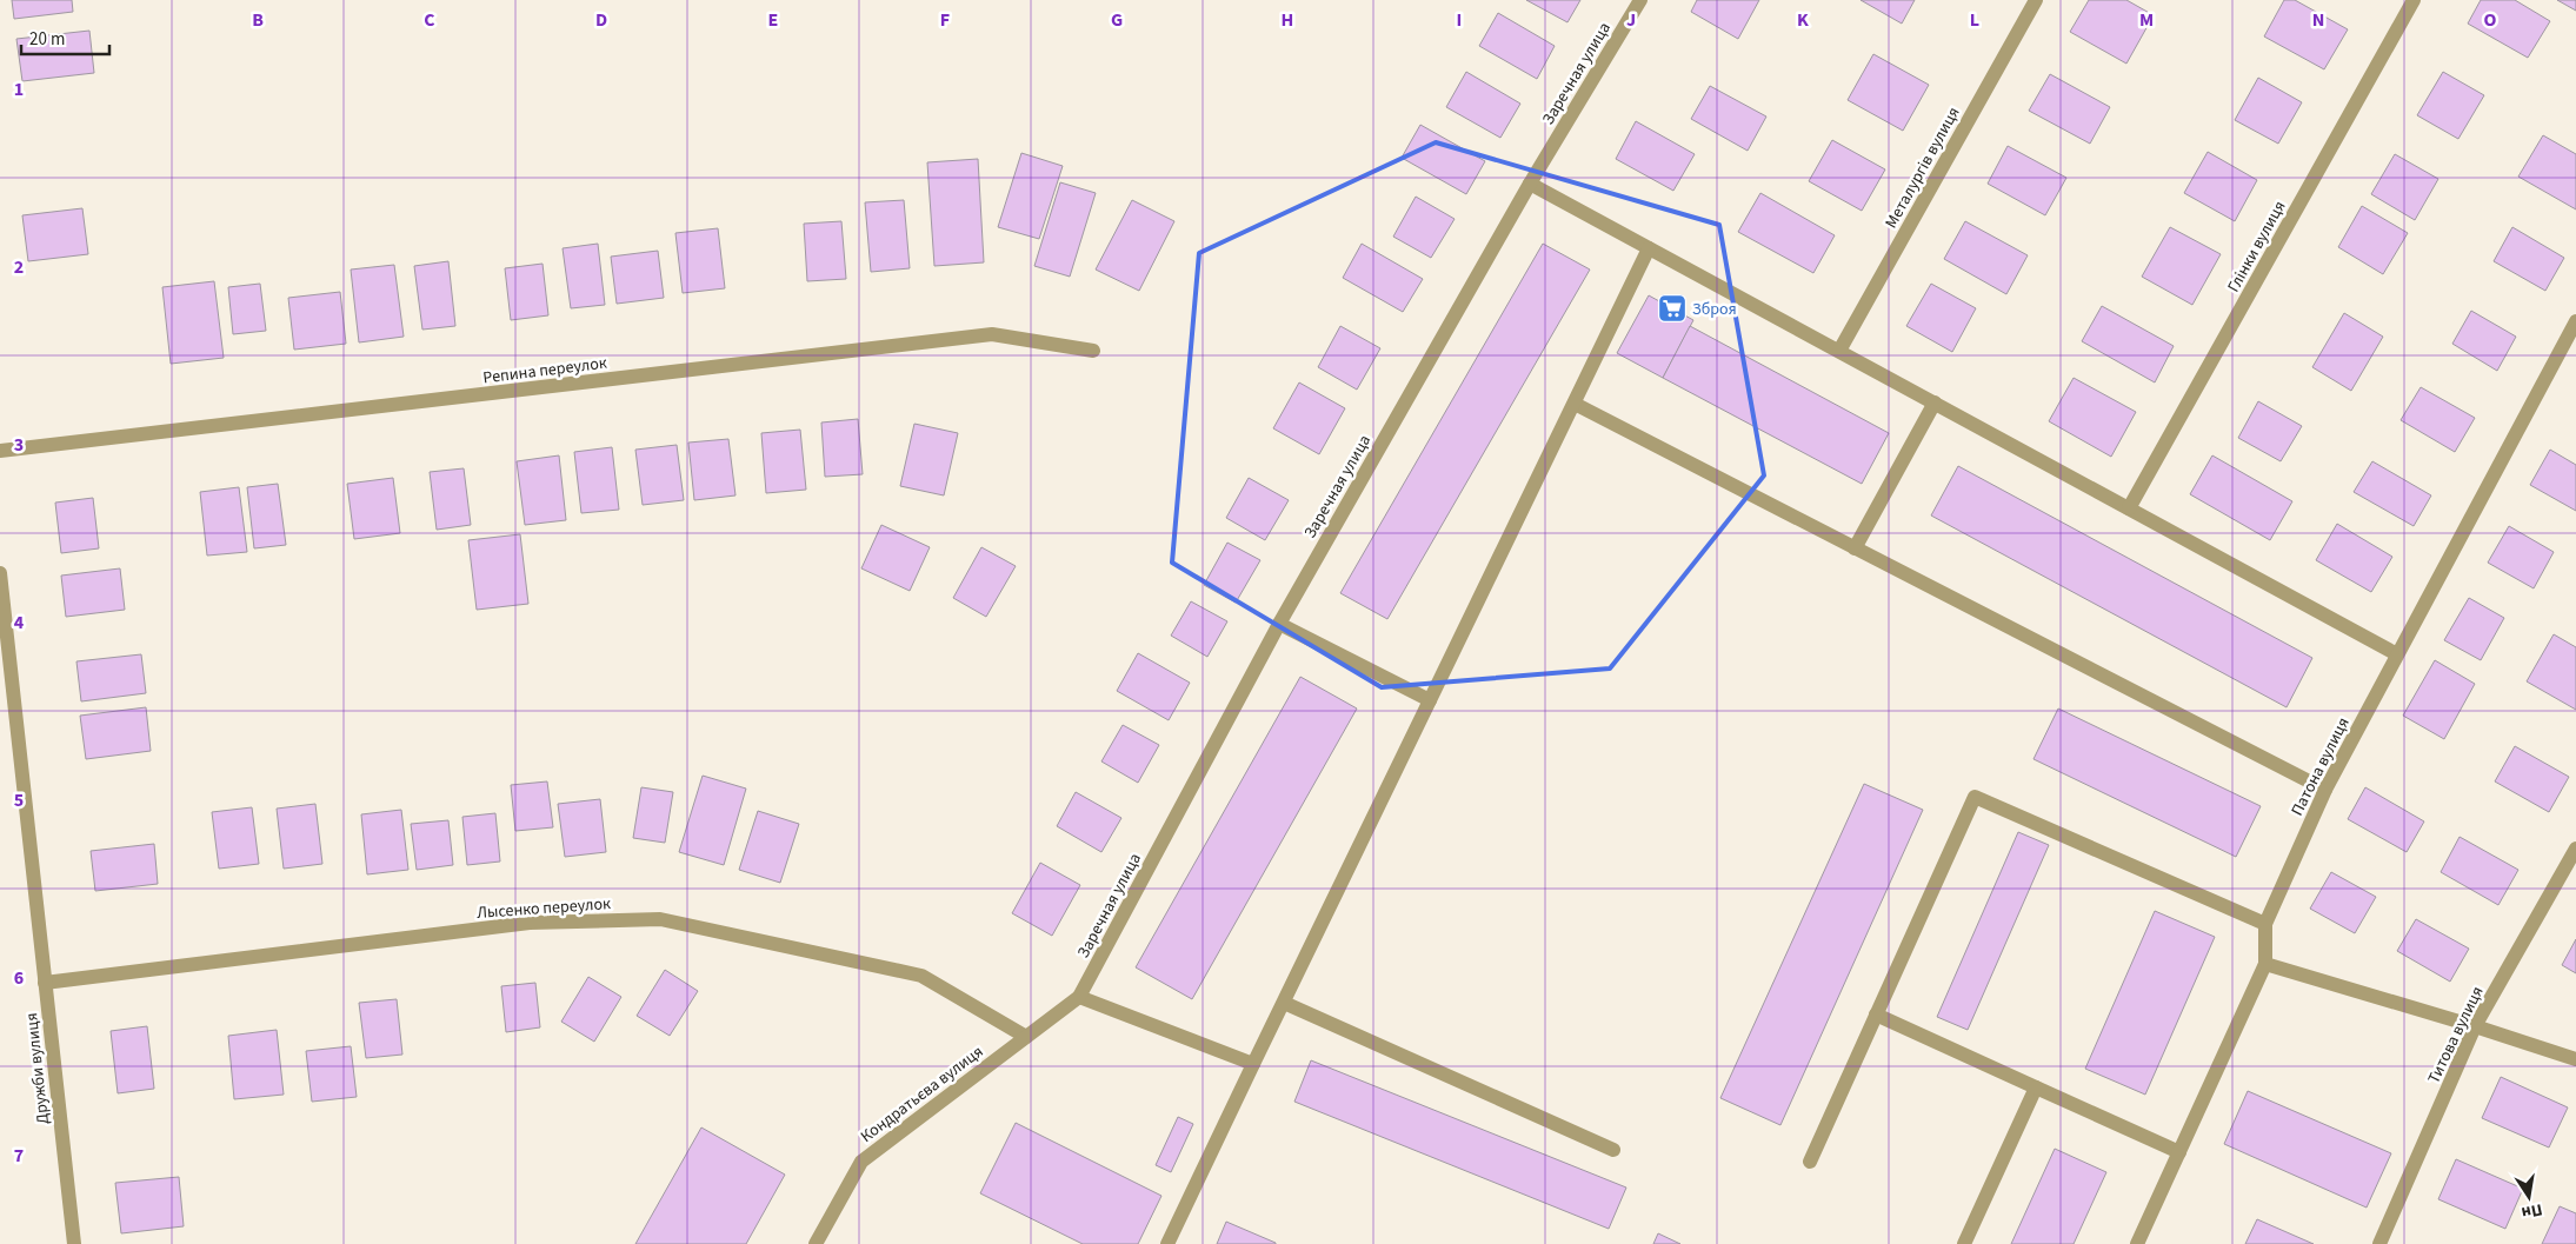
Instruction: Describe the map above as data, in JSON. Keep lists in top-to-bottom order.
{
  "streets": {
    "street": [
      "Заречная улица",
      "Металургів вулиця",
      "Глінки вулиця",
      "Репина переулок",
      "Патона вулиця",
      "Лысенко переулок",
      "Титова вулиця",
      "Дружби вулиця",
      "Кондратьєва вулиця"
    ]
  },
  "crossings": [
    ["Заречная улица", "Кондратьєва вулиця"],
    ["Лысенко переулок", "Дружби вулиця"],
    ["Лысенко переулок", "Кондратьєва вулиця"]
  ],
  "places": {
    "supermarket": ["Зброя"]
  },
  "scale_bar": "20 m",
  "north": "bottom",
  "grid": {
    "columns": [
      "B",
      "C",
      "D",
      "E",
      "F",
      "G",
      "H",
      "I",
      "J",
      "K",
      "L",
      "M",
      "N",
      "O"
    ],
    "rows": [
      "1",
      "2",
      "3",
      "4",
      "5",
      "6",
      "7"
    ]
  }
}
